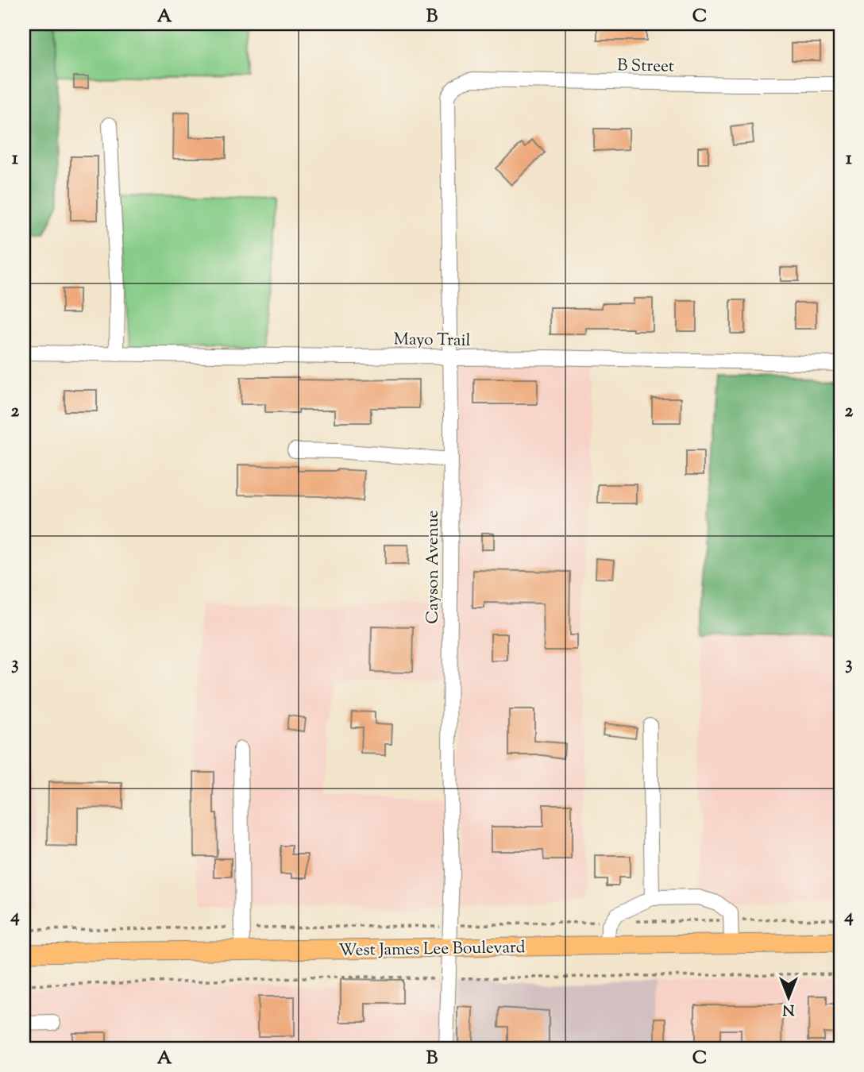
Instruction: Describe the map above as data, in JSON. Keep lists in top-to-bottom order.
{
  "streets": {
    "main road": ["West James Lee Boulevard"],
    "street": ["B Street", "Mayo Trail", "Cayson Avenue"]
  },
  "crossings": [
    ["B Street", "Cayson Avenue"],
    ["Mayo Trail", "Cayson Avenue"],
    ["Cayson Avenue", "West James Lee Boulevard"]
  ],
  "north": "bottom",
  "grid": {
    "columns": ["A", "B", "C"],
    "rows": [
      "1",
      "2",
      "3",
      "4"
    ]
  }
}
